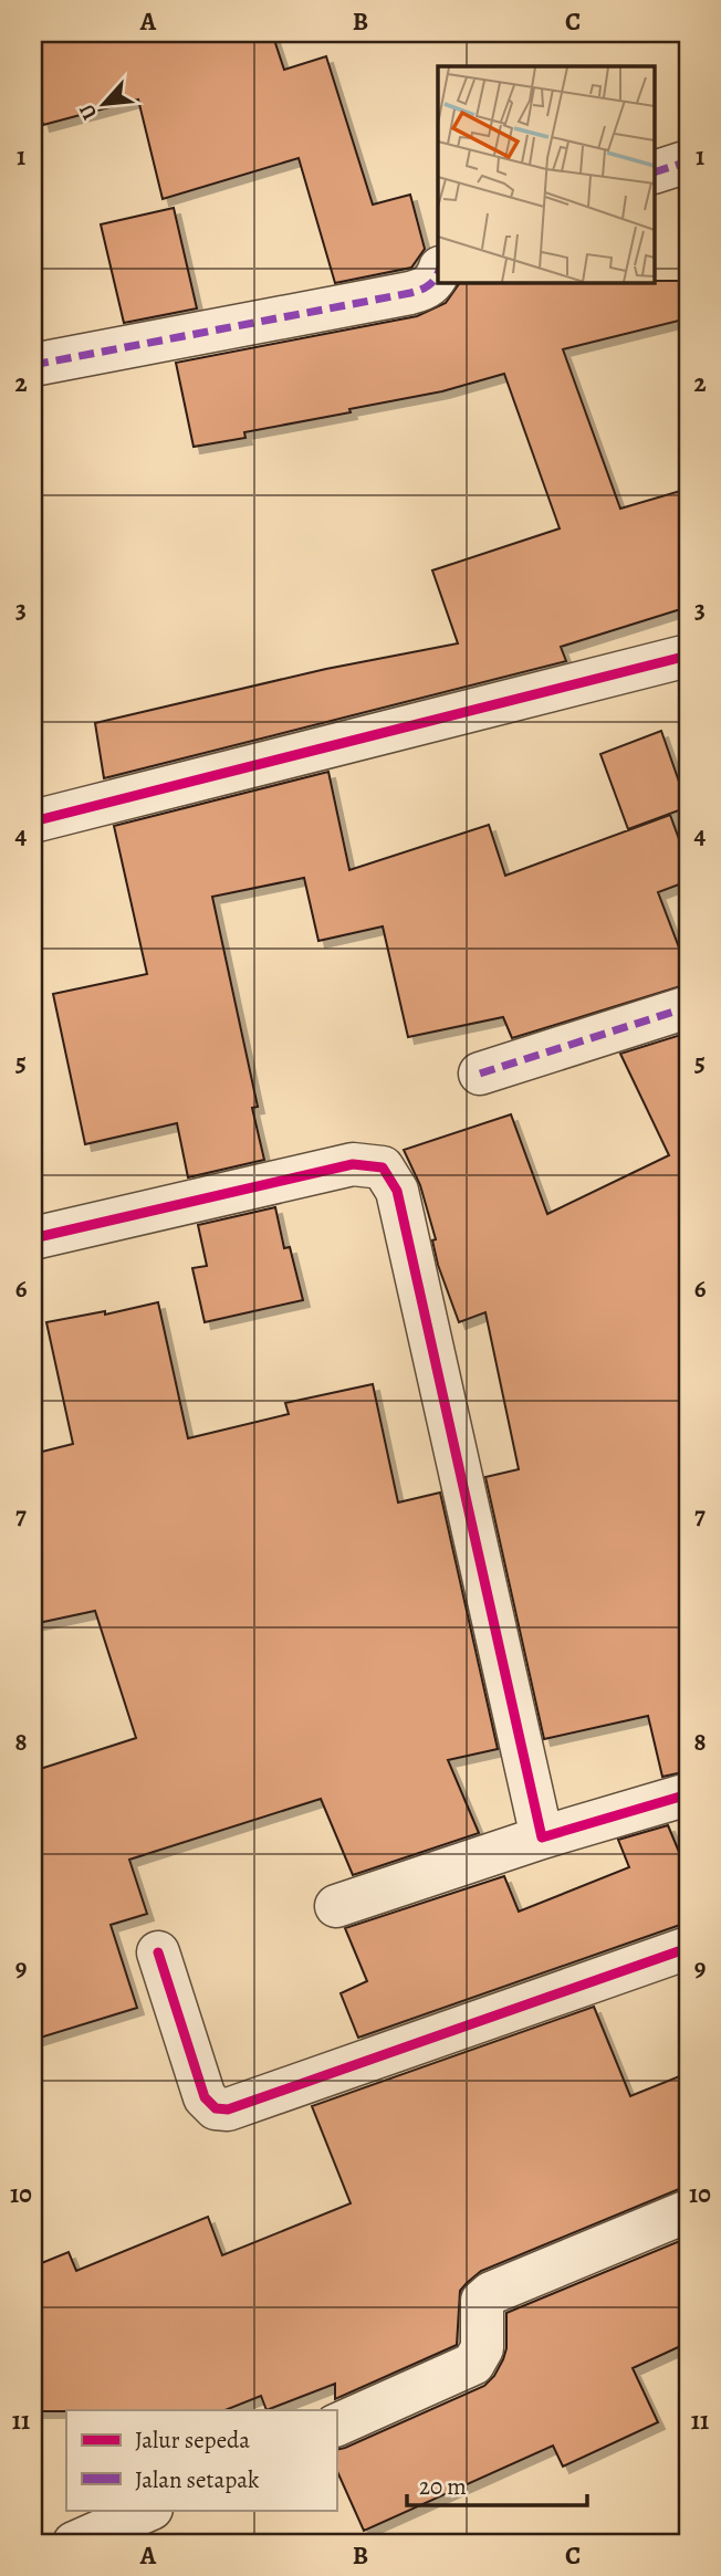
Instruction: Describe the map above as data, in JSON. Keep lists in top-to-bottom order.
{
  "legend": ["Jalur sepeda", "Jalan setapak"],
  "scale_bar": "20 m",
  "north": "bottom left",
  "grid": {
    "columns": ["A", "B", "C"],
    "rows": [
      "1",
      "2",
      "3",
      "4",
      "5",
      "6",
      "7",
      "8",
      "9",
      "10",
      "11"
    ]
  }
}
